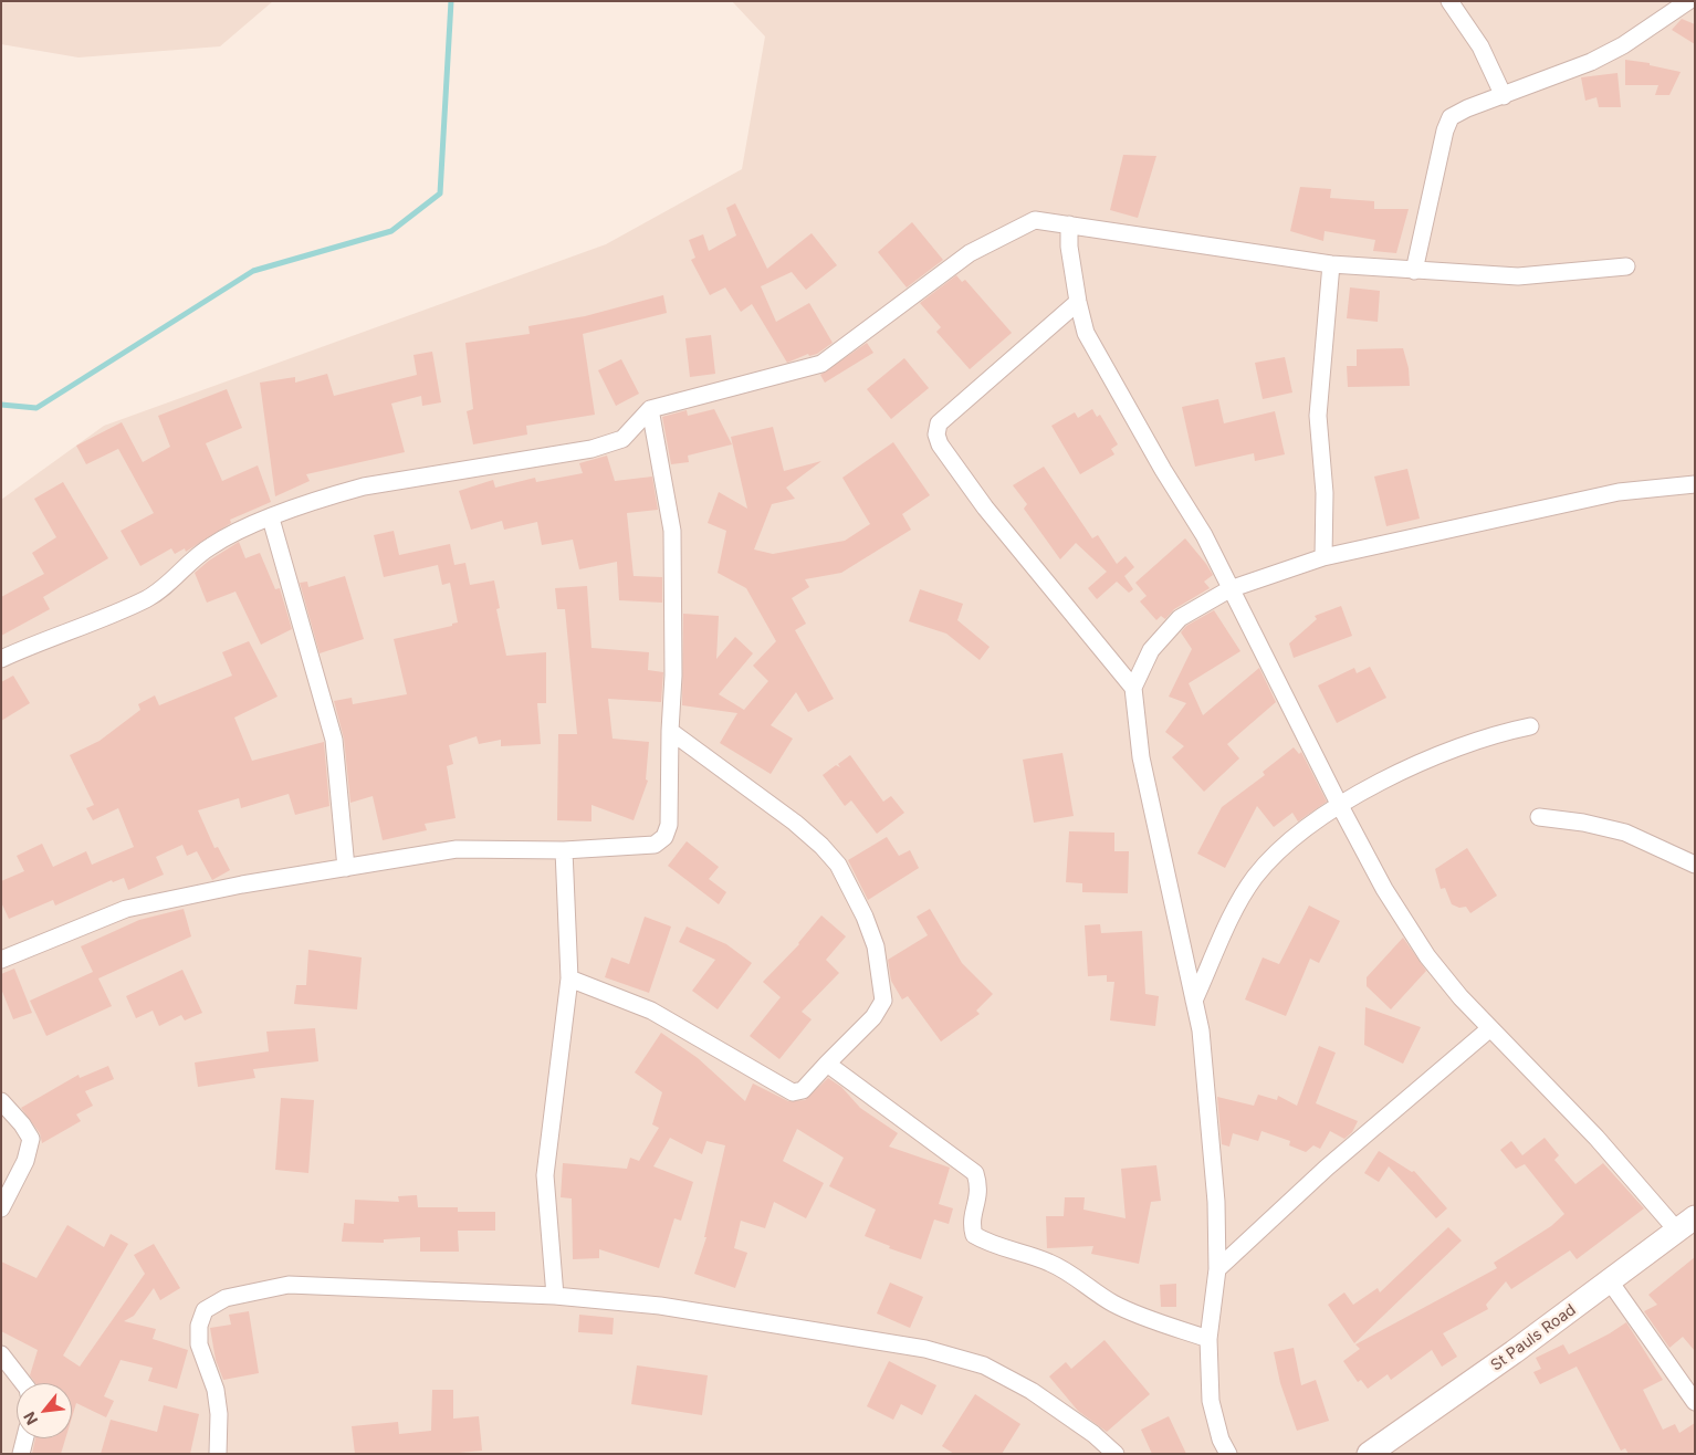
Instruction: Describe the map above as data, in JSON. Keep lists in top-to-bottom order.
{
  "streets": {
    "street": ["St Pauls Road"]
  },
  "north": "bottom left"
}
